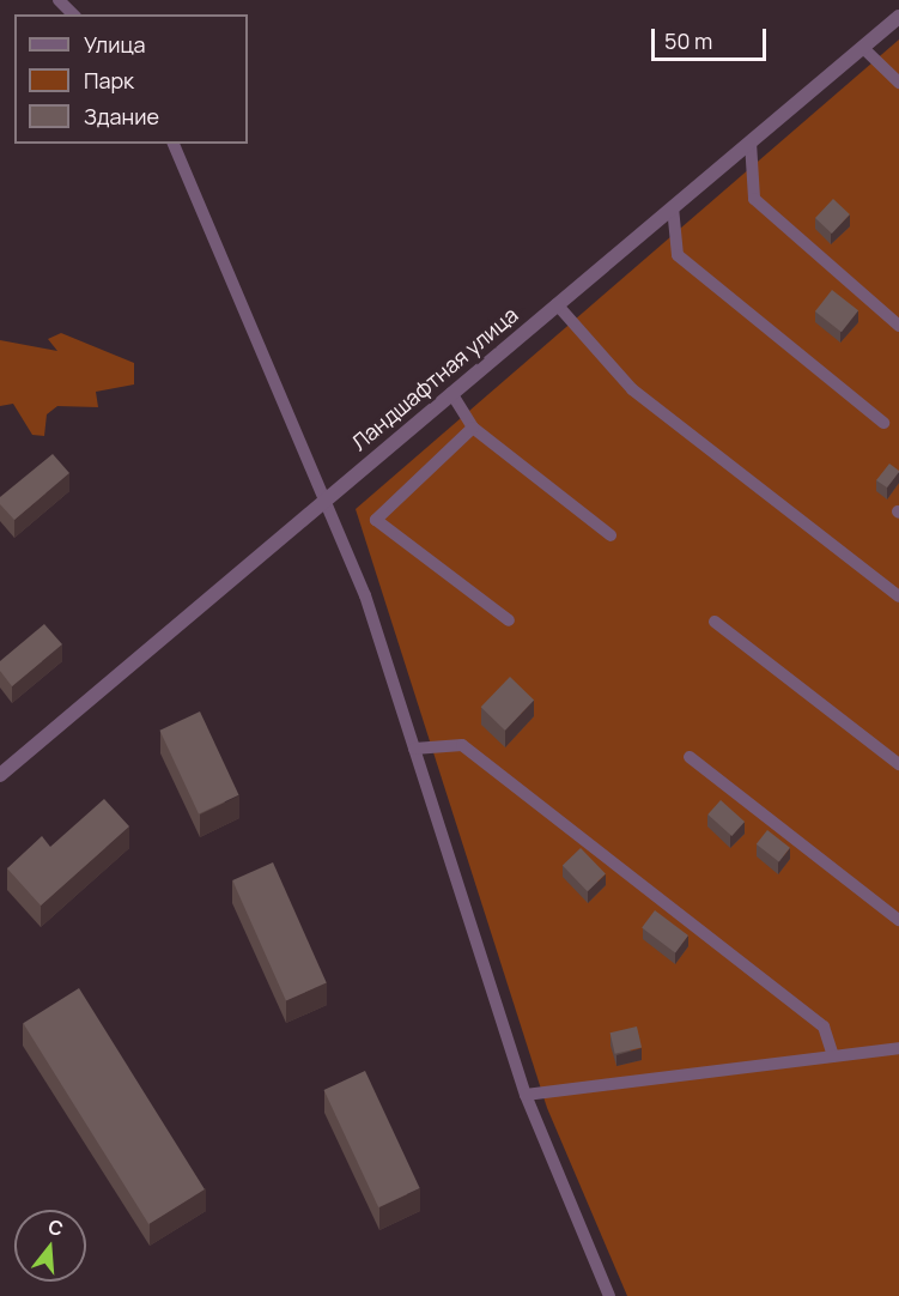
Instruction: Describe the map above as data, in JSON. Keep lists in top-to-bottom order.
{
  "streets": {
    "street": ["Ландшафтная улица"]
  },
  "legend": ["Улица", "Парк", "Здание"],
  "scale_bar": "50 m",
  "north": "top"
}
